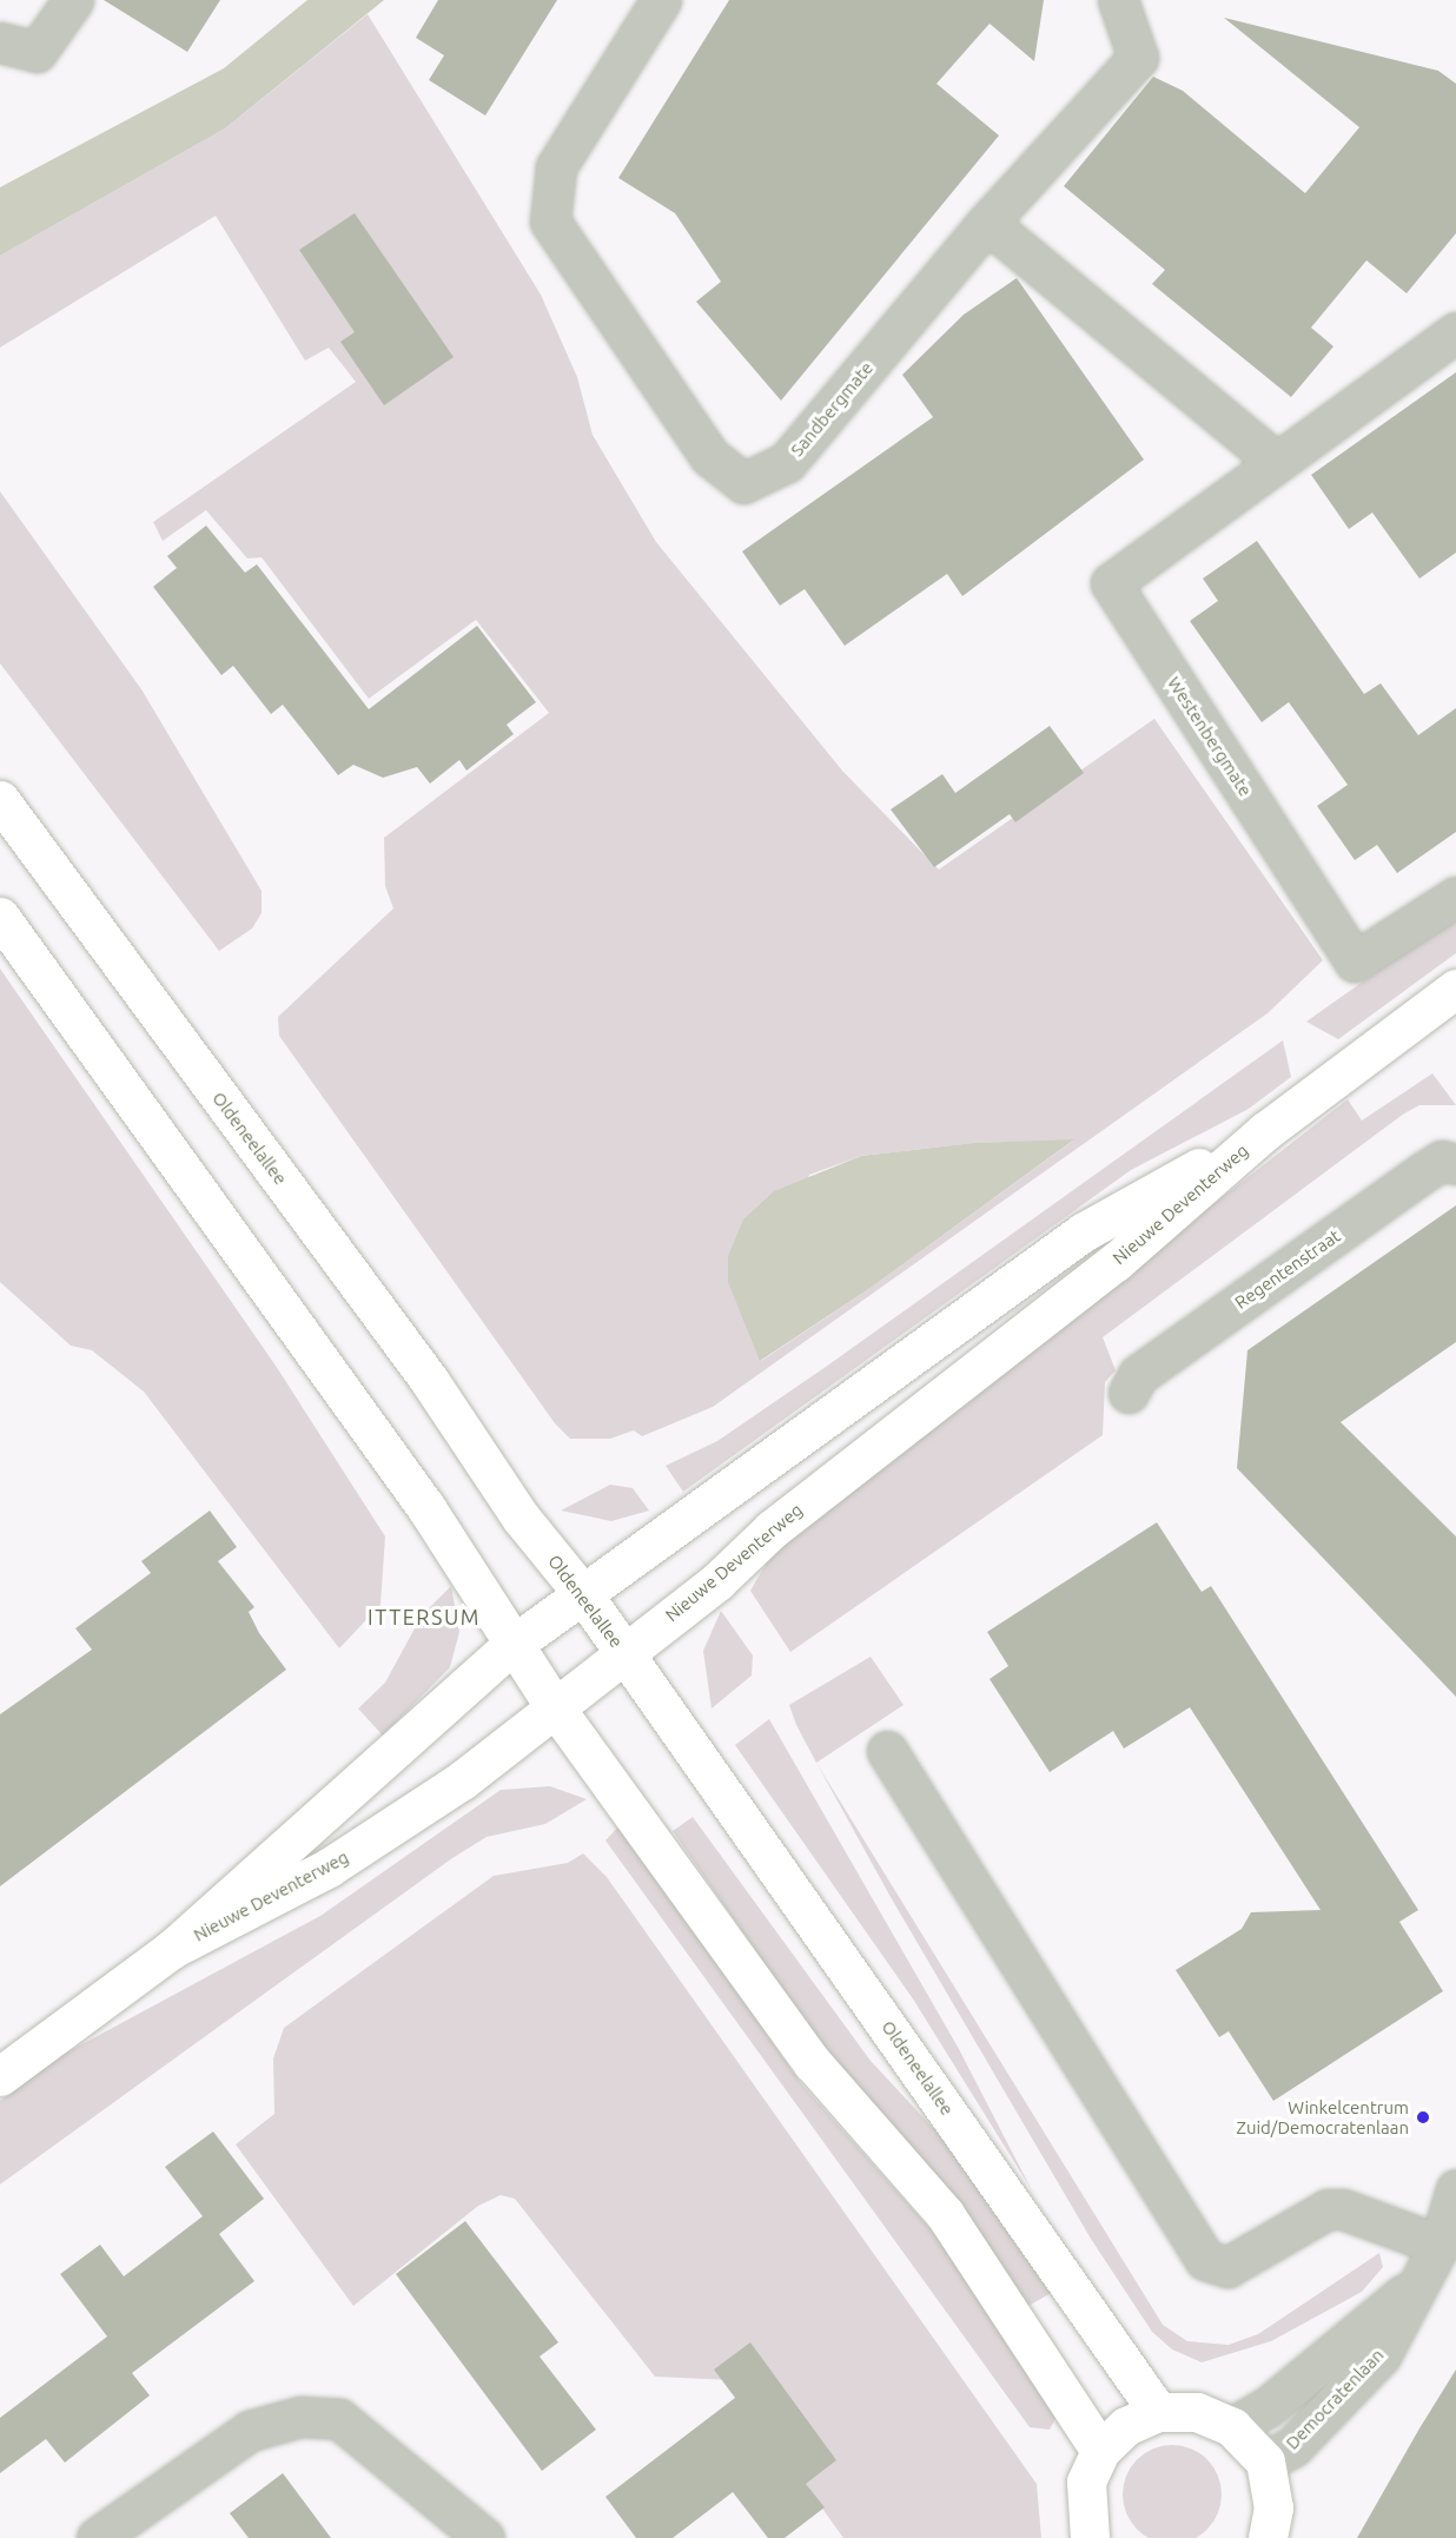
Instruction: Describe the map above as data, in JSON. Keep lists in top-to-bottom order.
{
  "streets": {
    "main road": ["Oldeneelallee", "Nieuwe Deventerweg"],
    "street": [
      "Sandbergmate",
      "Westenbergmate",
      "Regentenstraat",
      "Democratenlaan"
    ]
  },
  "crossings": [
    ["Oldeneelallee", "Nieuwe Deventerweg"]
  ],
  "districts": ["ITTERSUM"],
  "places": ["Winkelcentrum Zuid/Democratenlaan"]
}
